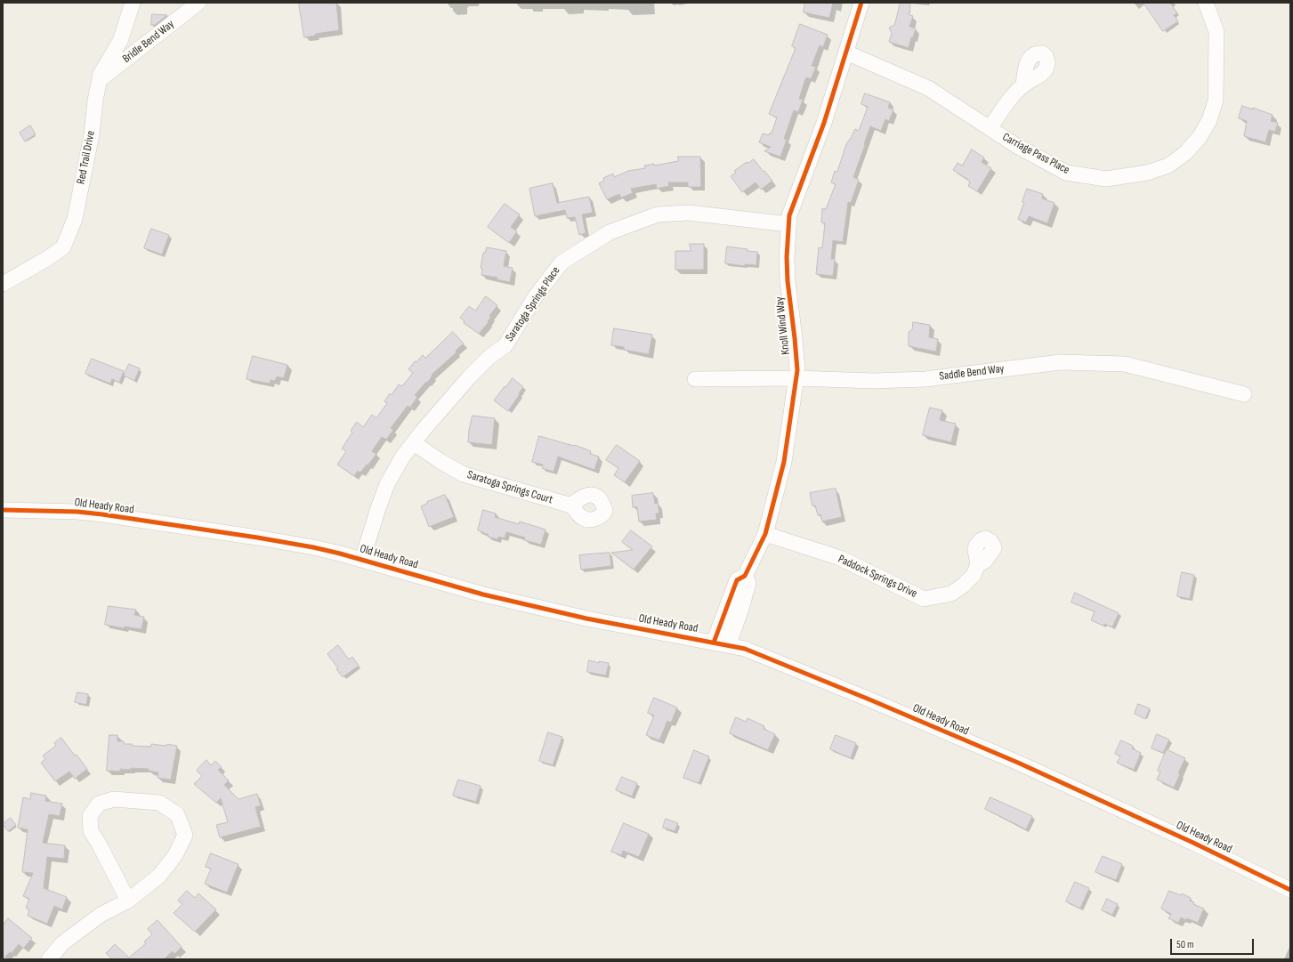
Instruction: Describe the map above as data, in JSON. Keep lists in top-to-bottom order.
{
  "streets": {
    "street": [
      "Bridle Bend Way",
      "Carriage Pass Place",
      "Red Trail Drive",
      "Saratoga Springs Place",
      "Knoll Wind Way",
      "Saddle Bend Way",
      "Saratoga Springs Court",
      "Old Heady Road",
      "Paddock Springs Drive"
    ]
  },
  "crossings": [
    ["Bridle Bend Way", "Red Trail Drive"],
    ["Carriage Pass Place", "Knoll Wind Way"],
    ["Saratoga Springs Place", "Knoll Wind Way"],
    ["Saratoga Springs Place", "Saratoga Springs Court"],
    ["Saratoga Springs Place", "Old Heady Road"],
    ["Knoll Wind Way", "Saddle Bend Way"],
    ["Knoll Wind Way", "Old Heady Road"],
    ["Knoll Wind Way", "Paddock Springs Drive"]
  ],
  "scale_bar": "50 m"
}
